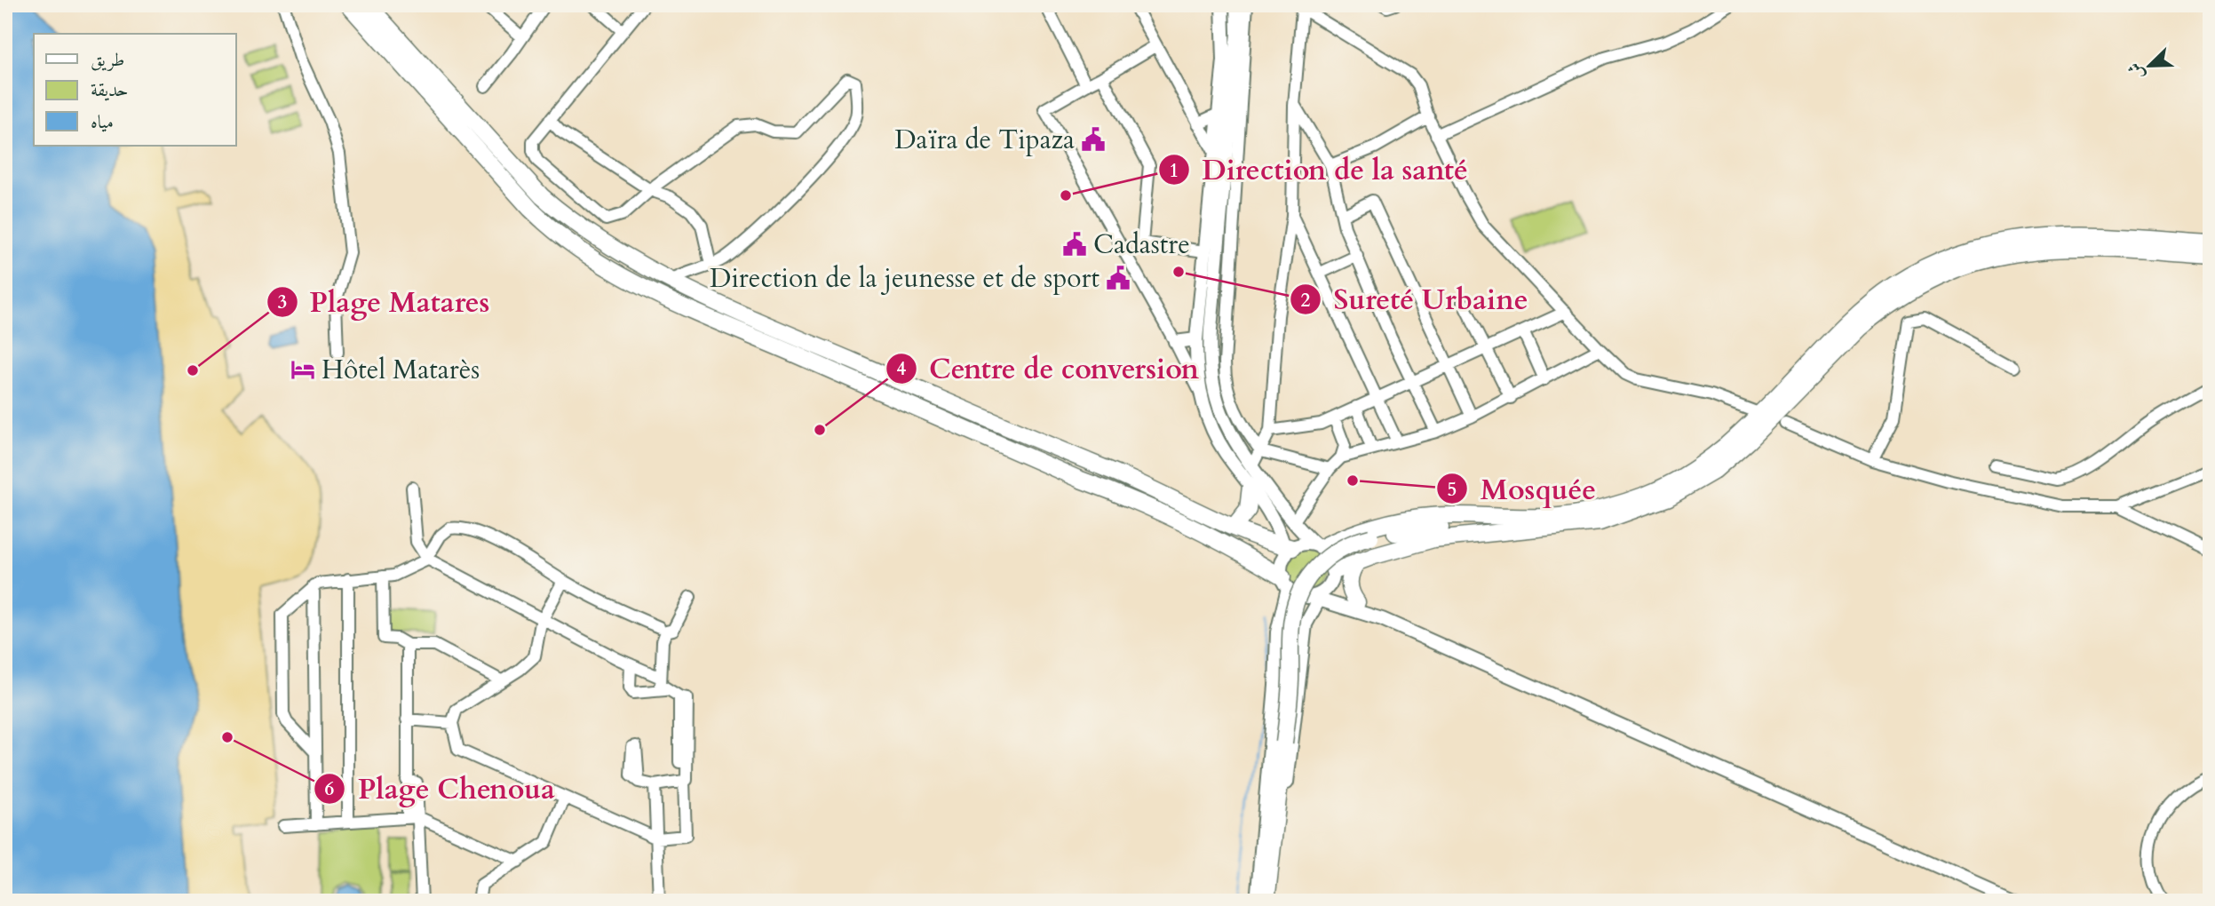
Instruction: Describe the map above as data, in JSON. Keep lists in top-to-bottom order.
{
  "places": {
    "public building": ["Daïra de Tipaza", "Cadastre", "Direction de la jeunesse et de sport"],
    "other": [
      "Direction de la santé",
      "Sureté Urbaine",
      "Plage Matares",
      "Centre de conversion",
      "Mosquée",
      "Plage Chenoua"
    ],
    "hotel": ["Hôtel Matarès"]
  },
  "legend": ["طريق", "حديقة", "مياه"],
  "north": "bottom left"
}
